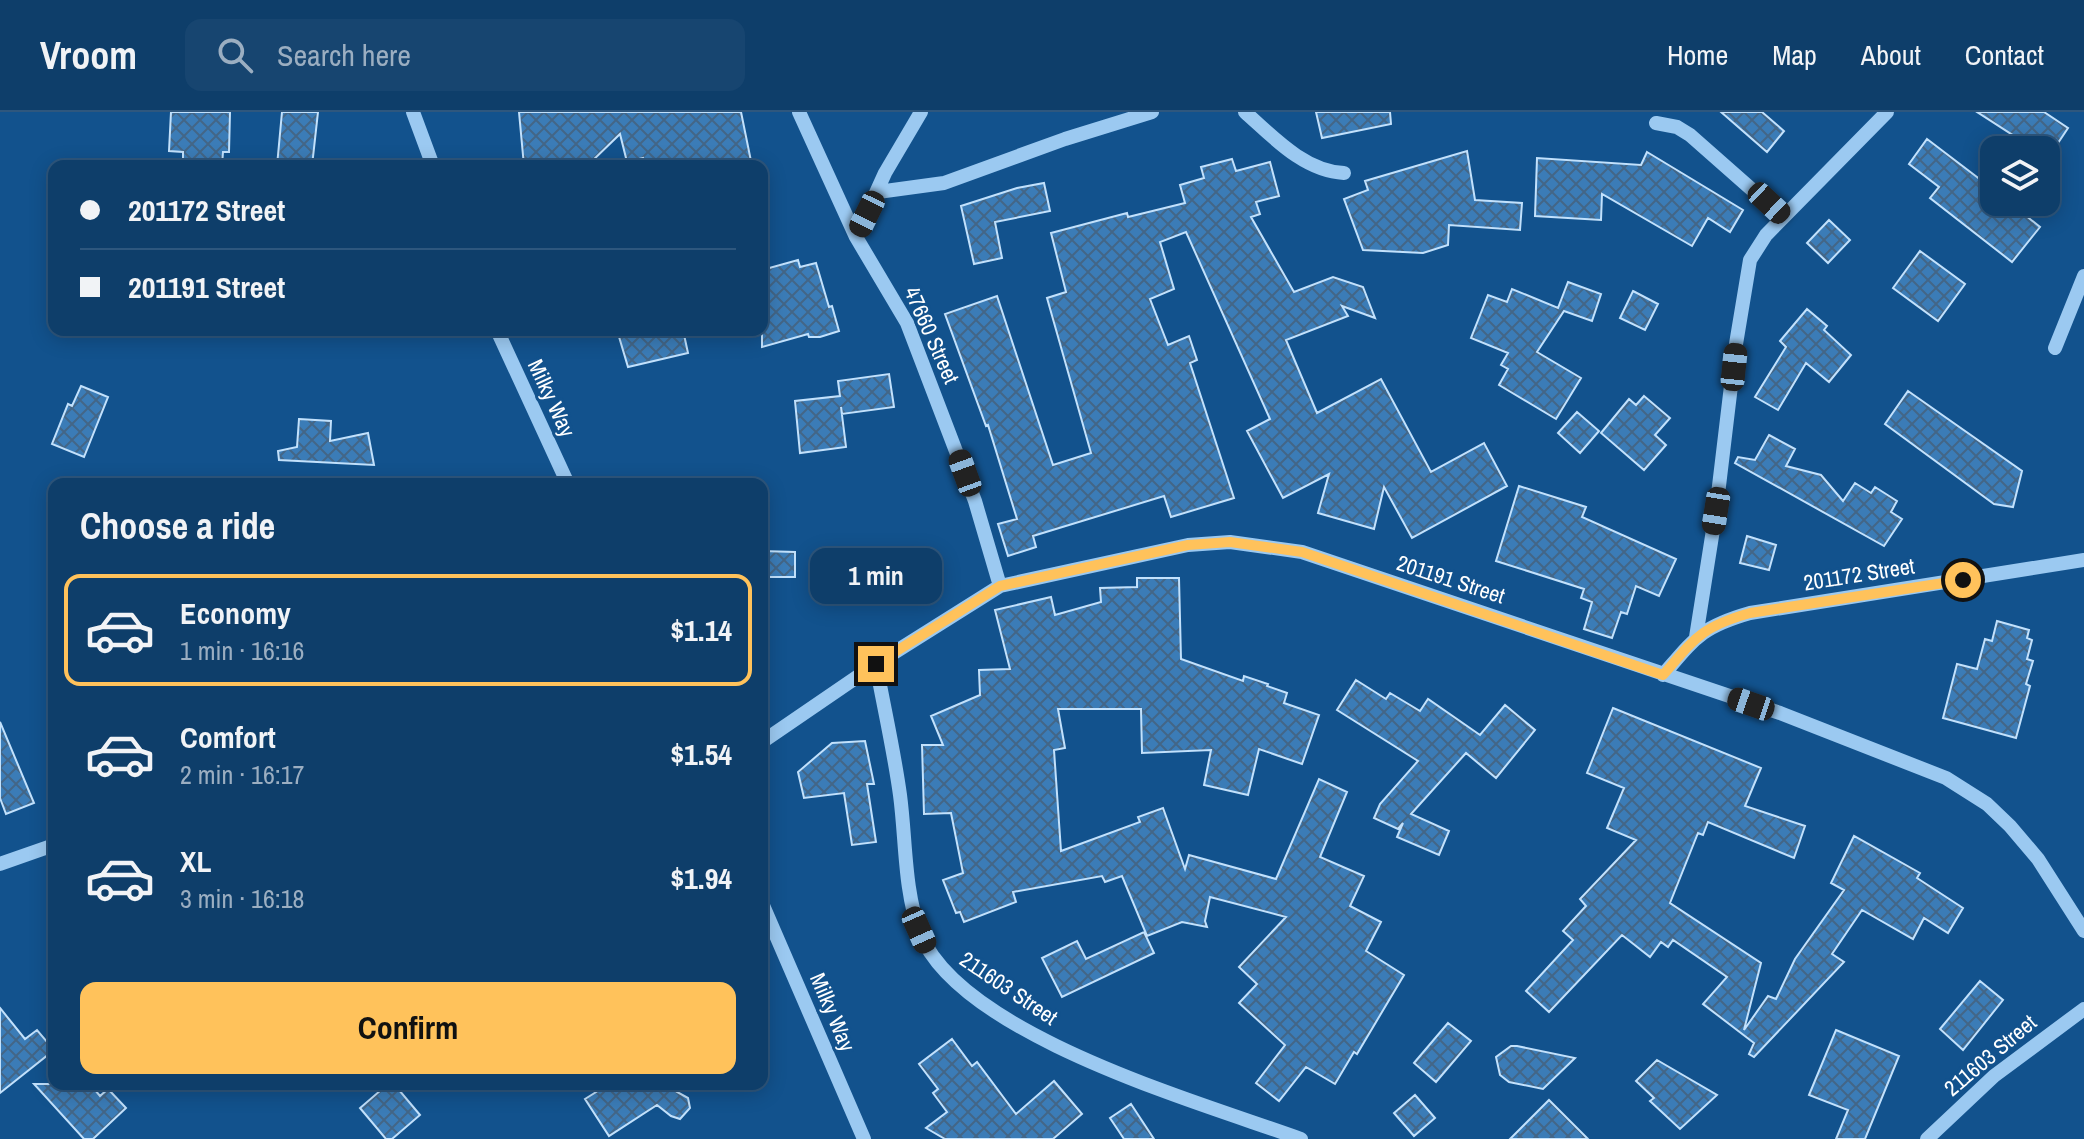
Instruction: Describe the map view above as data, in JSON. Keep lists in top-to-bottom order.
{
  "streets": {
    "street": [
      "47660 Street",
      "Milky Way",
      "201172 Street",
      "201191 Street",
      "211603 Street"
    ]
  },
  "crossings": [
    ["47660 Street", "201191 Street"],
    ["201172 Street", "201191 Street"],
    ["201191 Street", "211603 Street"]
  ],
  "page": {
    "header": "Vroom",
    "search": "Search here",
    "nav": [
      "Home",
      "Map",
      "About",
      "Contact"
    ],
    "banner": ["201172 Street", "201191 Street"],
    "heading": "Choose a ride",
    "bubble": "1 min",
    "list": [
      {
        "name": "Economy",
        "note": "1 min · 16:16",
        "value": "$1.14"
      },
      {
        "name": "Comfort",
        "note": "2 min · 16:17",
        "value": "$1.54"
      },
      {
        "name": "XL",
        "note": "3 min · 16:18",
        "value": "$1.94"
      }
    ],
    "buttons": "Confirm"
  }
}
